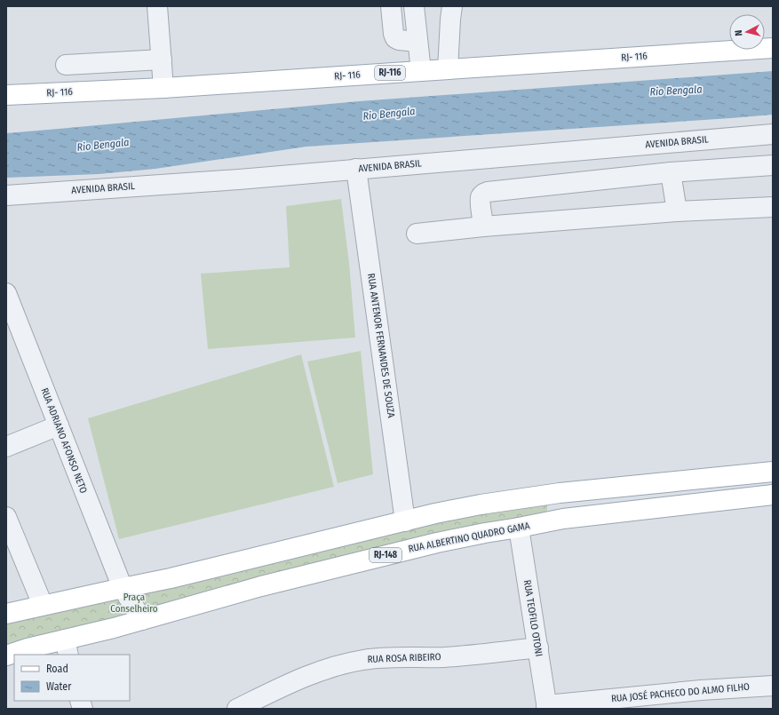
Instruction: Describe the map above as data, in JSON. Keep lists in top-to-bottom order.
{
  "streets": {
    "main road": [
      "RJ- 116",
      "RJ-116",
      "RUA ALBERTINO QUADRO GAMA",
      "RJ-148"
    ],
    "street": [
      "AVENIDA BRASIL",
      "RUA ANTENOR FERNANDES DE SOUZA",
      "RUA ADRIANO AFONSO NETO",
      "RUA TEOFILO OTONI",
      "RUA ROSA RIBEIRO",
      "RUA JOSÉ PACHECO DO ALMO FILHO"
    ]
  },
  "crossings": [
    ["AVENIDA BRASIL", "RUA ANTENOR FERNANDES DE SOUZA"],
    ["RUA ADRIANO AFONSO NETO", "RUA ALBERTINO QUADRO GAMA"],
    ["RUA ALBERTINO QUADRO GAMA", "RUA TEOFILO OTONI"],
    ["RUA TEOFILO OTONI", "RUA ROSA RIBEIRO"],
    ["RUA TEOFILO OTONI", "RUA JOSÉ PACHECO DO ALMO FILHO"]
  ],
  "water": ["Rio Bengala"],
  "parks": ["Praça Conselheiro"],
  "legend": ["Road", "Water"],
  "north": "left"
}
